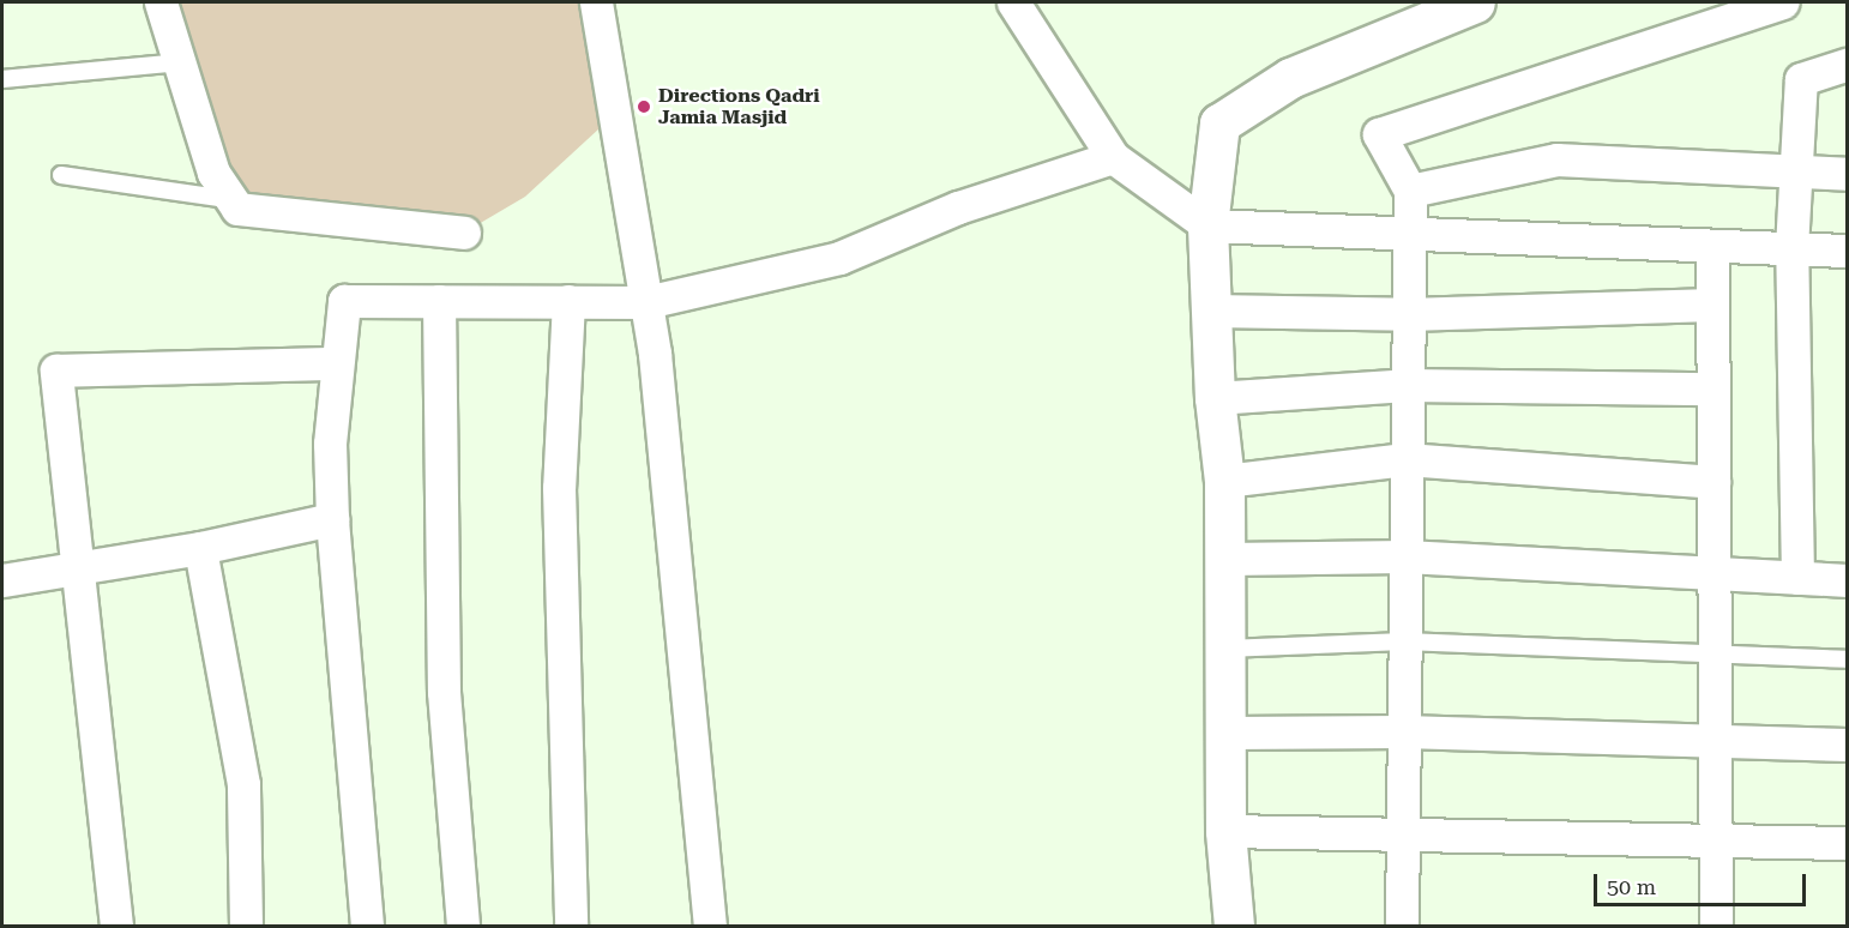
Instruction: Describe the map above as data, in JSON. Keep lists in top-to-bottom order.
{
  "places": ["Directions Qadri Jamia Masjid"],
  "scale_bar": "50 m"
}
